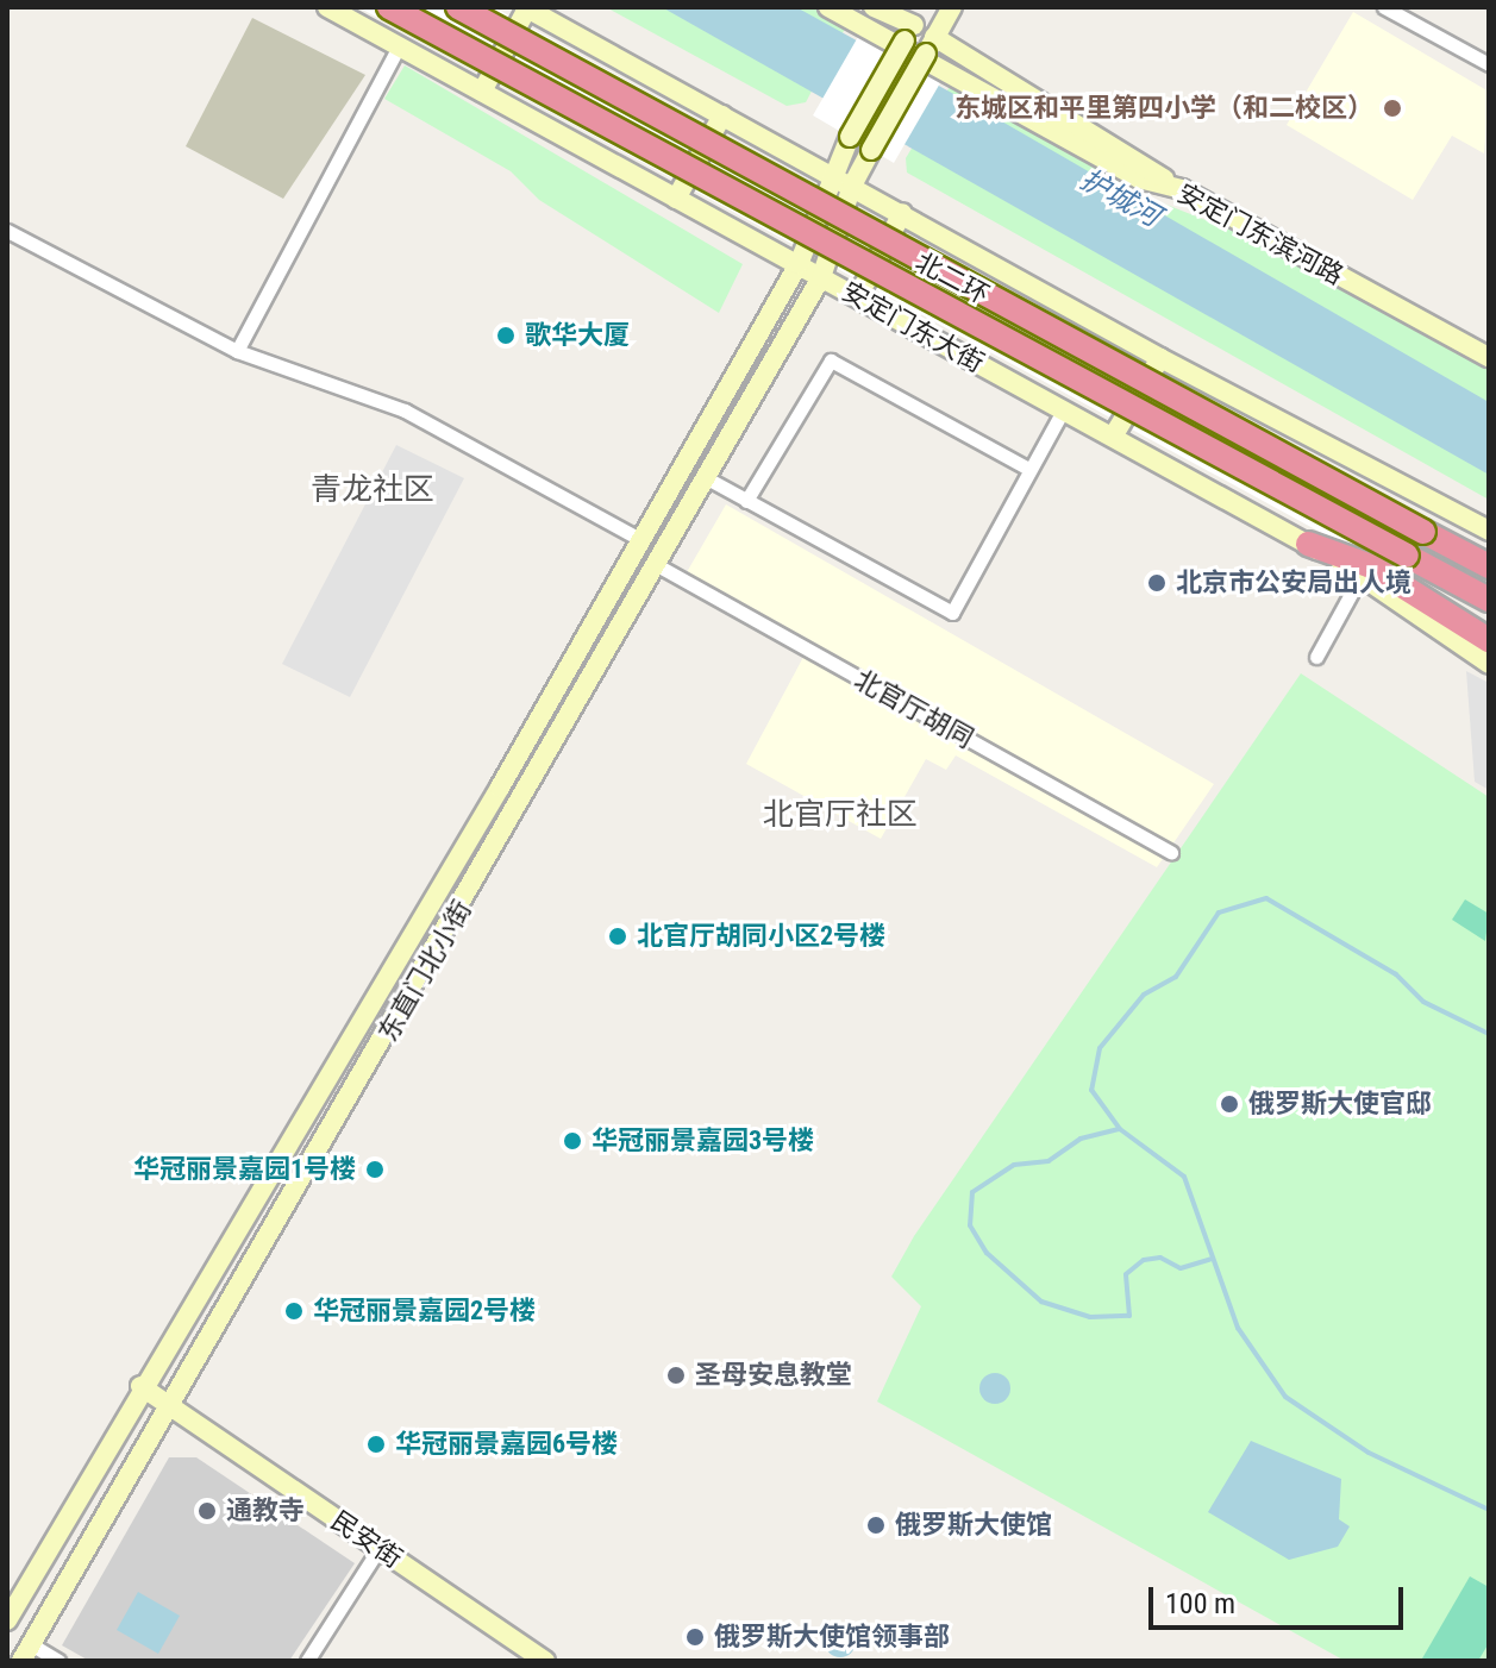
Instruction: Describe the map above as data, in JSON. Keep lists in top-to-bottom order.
{
  "streets": {
    "highway": ["北二环"],
    "street": [
      "安定门东滨河路",
      "安定门东大街",
      "北官厅胡同",
      "东直门北小街",
      "民安街"
    ]
  },
  "crossings": [
    ["安定门东大街", "东直门北小街"],
    ["北官厅胡同", "东直门北小街"],
    ["东直门北小街", "民安街"]
  ],
  "districts": ["青龙社区", "北官厅社区"],
  "water": ["护城河"],
  "places": [
    "东城区和平里第四小学（和二校区）",
    "歌华大厦",
    "北京市公安局出人境",
    "北官厅胡同小区2号楼",
    "俄罗斯大使官邸",
    "华冠丽景嘉园3号楼",
    "华冠丽景嘉园1号楼",
    "华冠丽景嘉园2号楼",
    "圣母安息教堂",
    "华冠丽景嘉园6号楼",
    "通教寺",
    "俄罗斯大使馆",
    "俄罗斯大使馆领事部"
  ],
  "scale_bar": "100 m"
}
